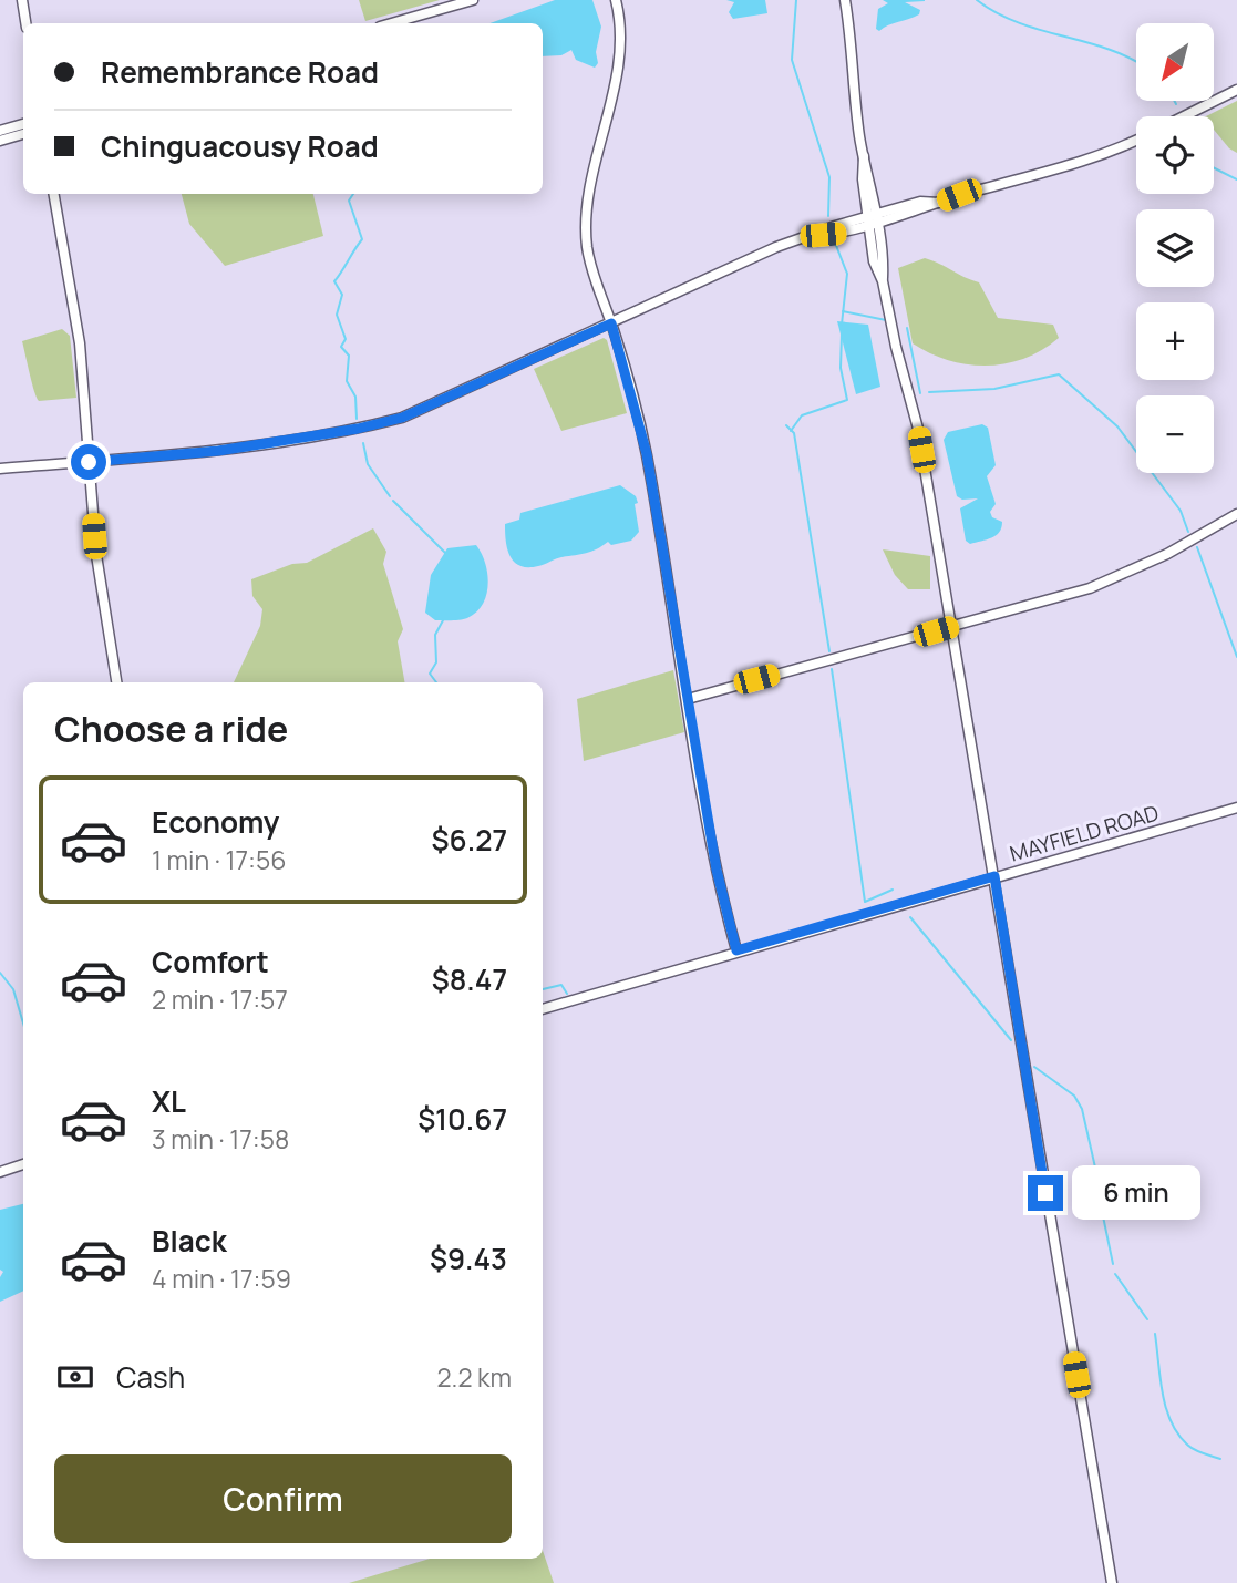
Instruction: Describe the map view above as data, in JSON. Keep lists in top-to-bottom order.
{
  "streets": {
    "street": ["MAYFIELD ROAD"]
  },
  "north": "bottom left",
  "page": {
    "map_buttons": ["+", "−"],
    "banner": ["Remembrance Road", "Chinguacousy Road"],
    "heading": "Choose a ride",
    "list": [
      {
        "name": "Economy",
        "note": "1 min · 17:56",
        "value": "$6.27"
      },
      {
        "name": "Comfort",
        "note": "2 min · 17:57",
        "value": "$8.47"
      },
      {
        "name": "XL",
        "note": "3 min · 17:58",
        "value": "$10.67"
      },
      {
        "name": "Black",
        "note": "4 min · 17:59",
        "value": "$9.43"
      }
    ],
    "bubble": "6 min",
    "pay": ["Cash", "2.2 km"],
    "buttons": "Confirm"
  }
}
